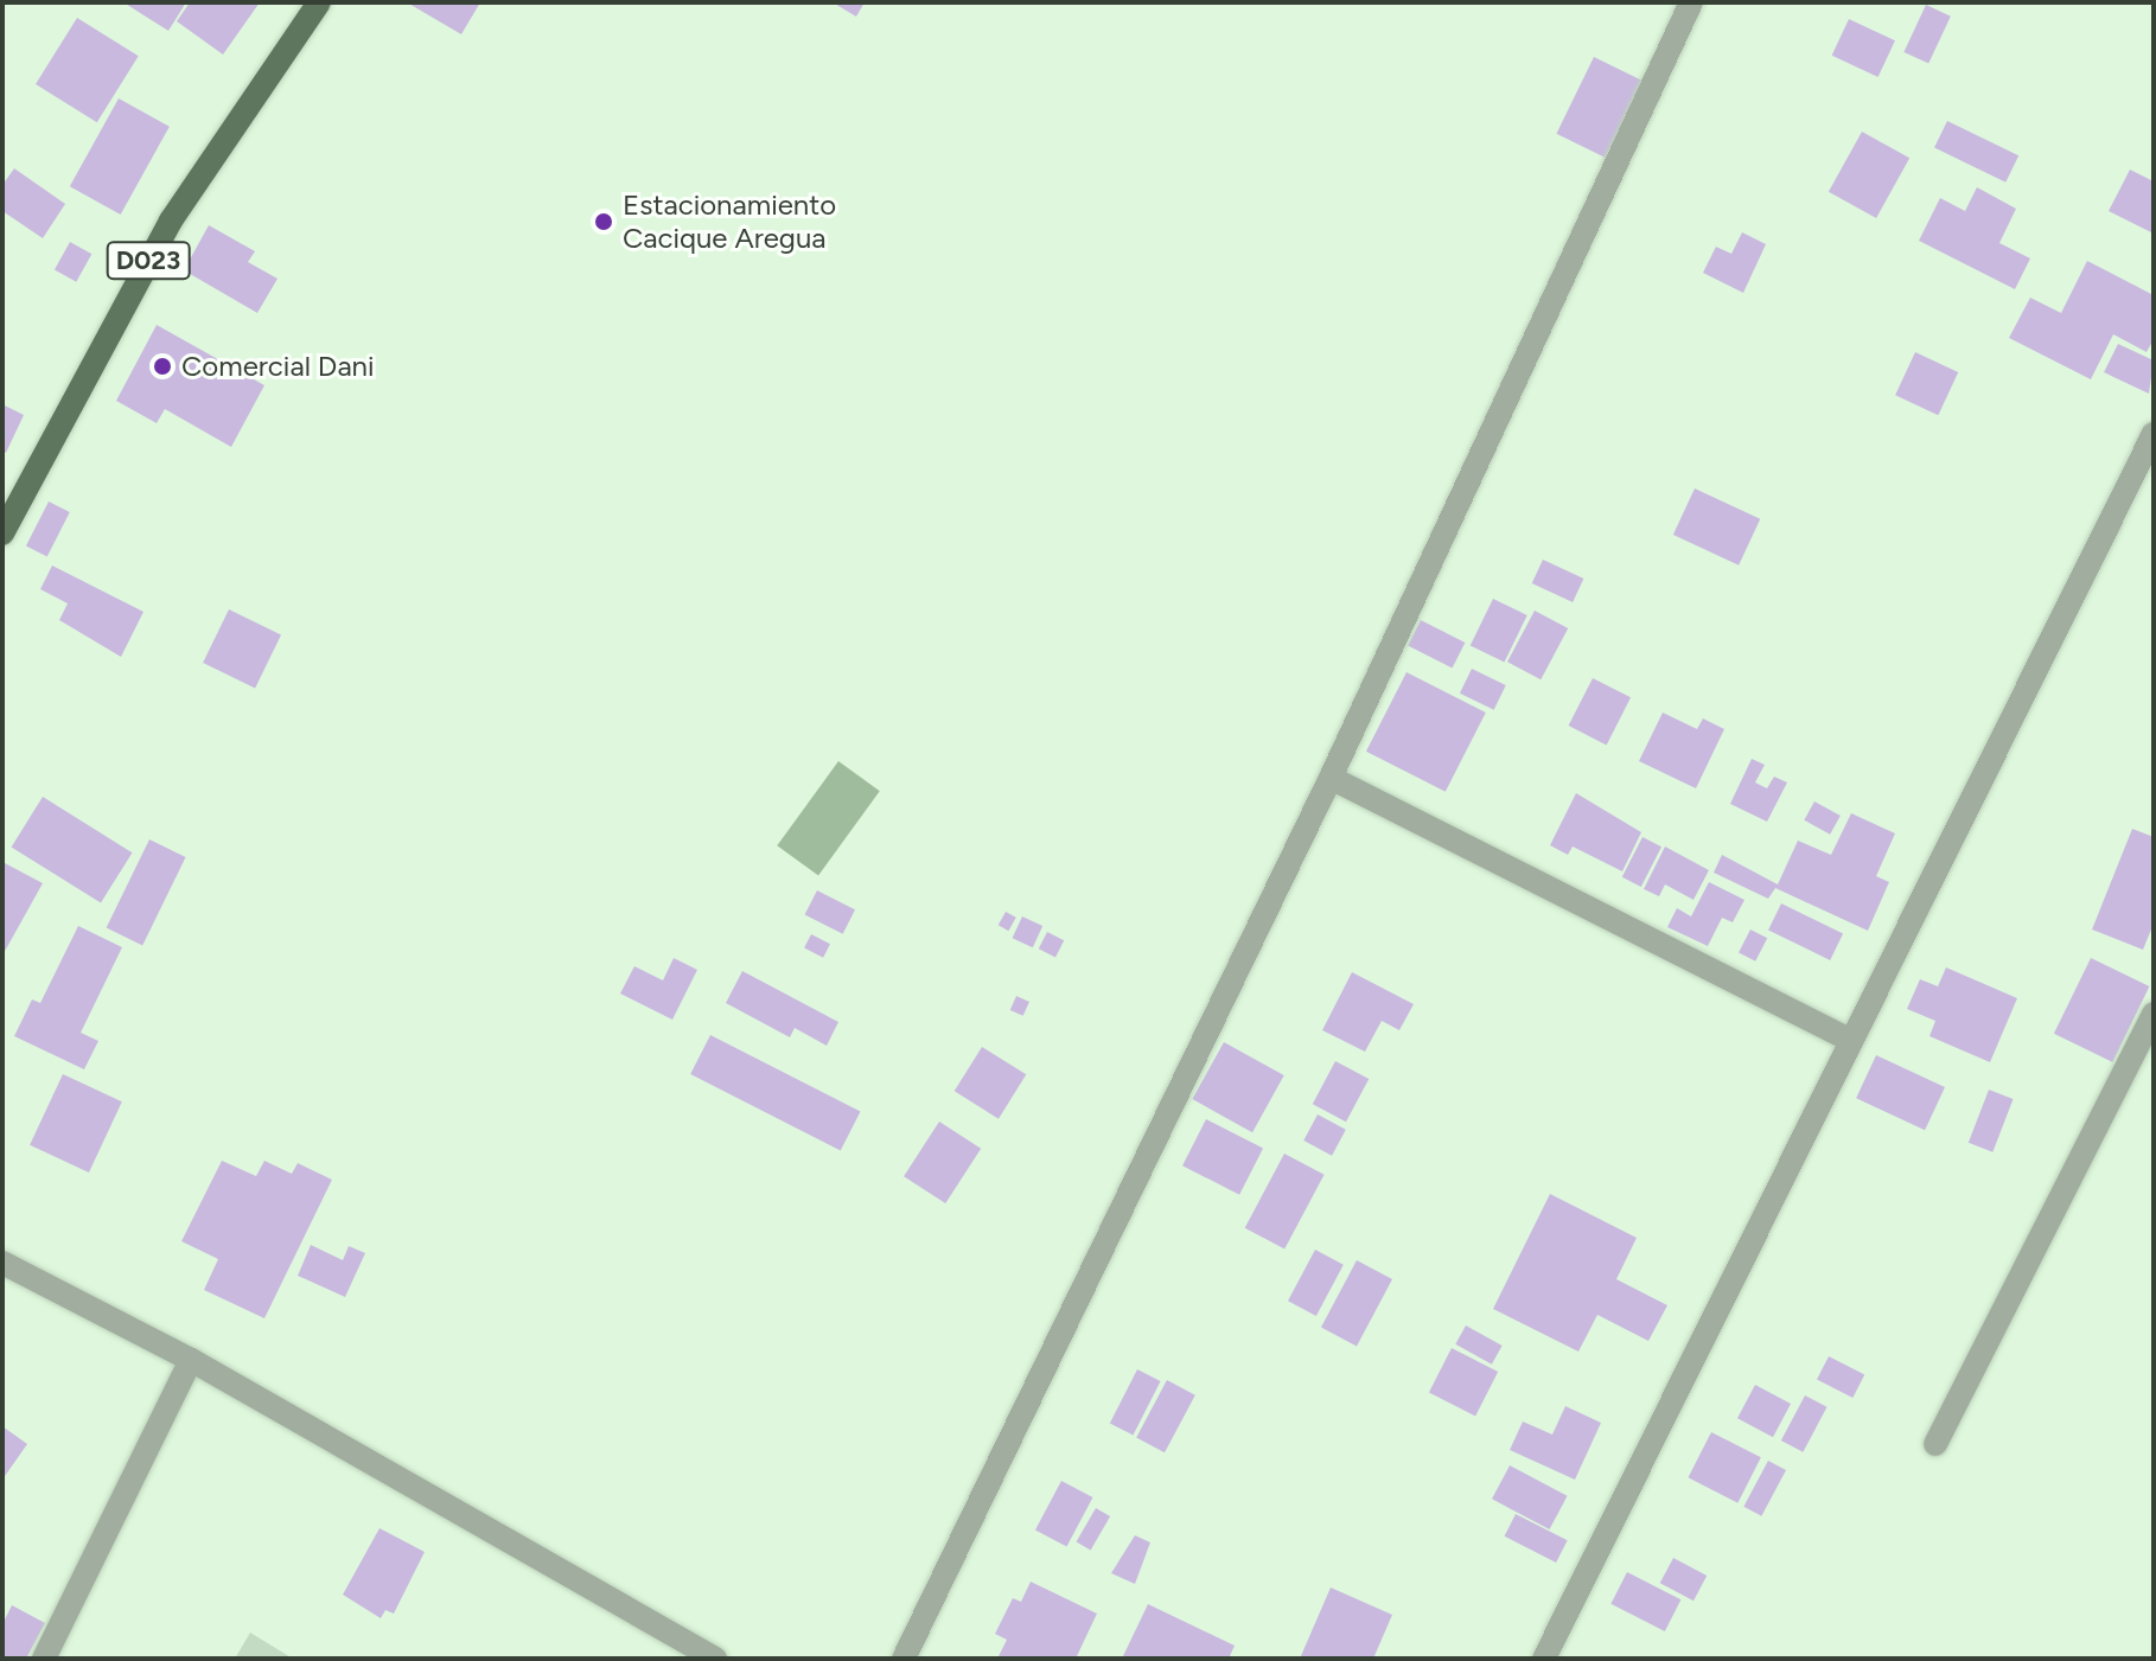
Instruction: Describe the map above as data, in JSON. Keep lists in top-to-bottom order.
{
  "streets": {
    "main road": ["D023"]
  },
  "places": ["Estacionamiento Cacique Aregua", "Comercial Dani"]
}
